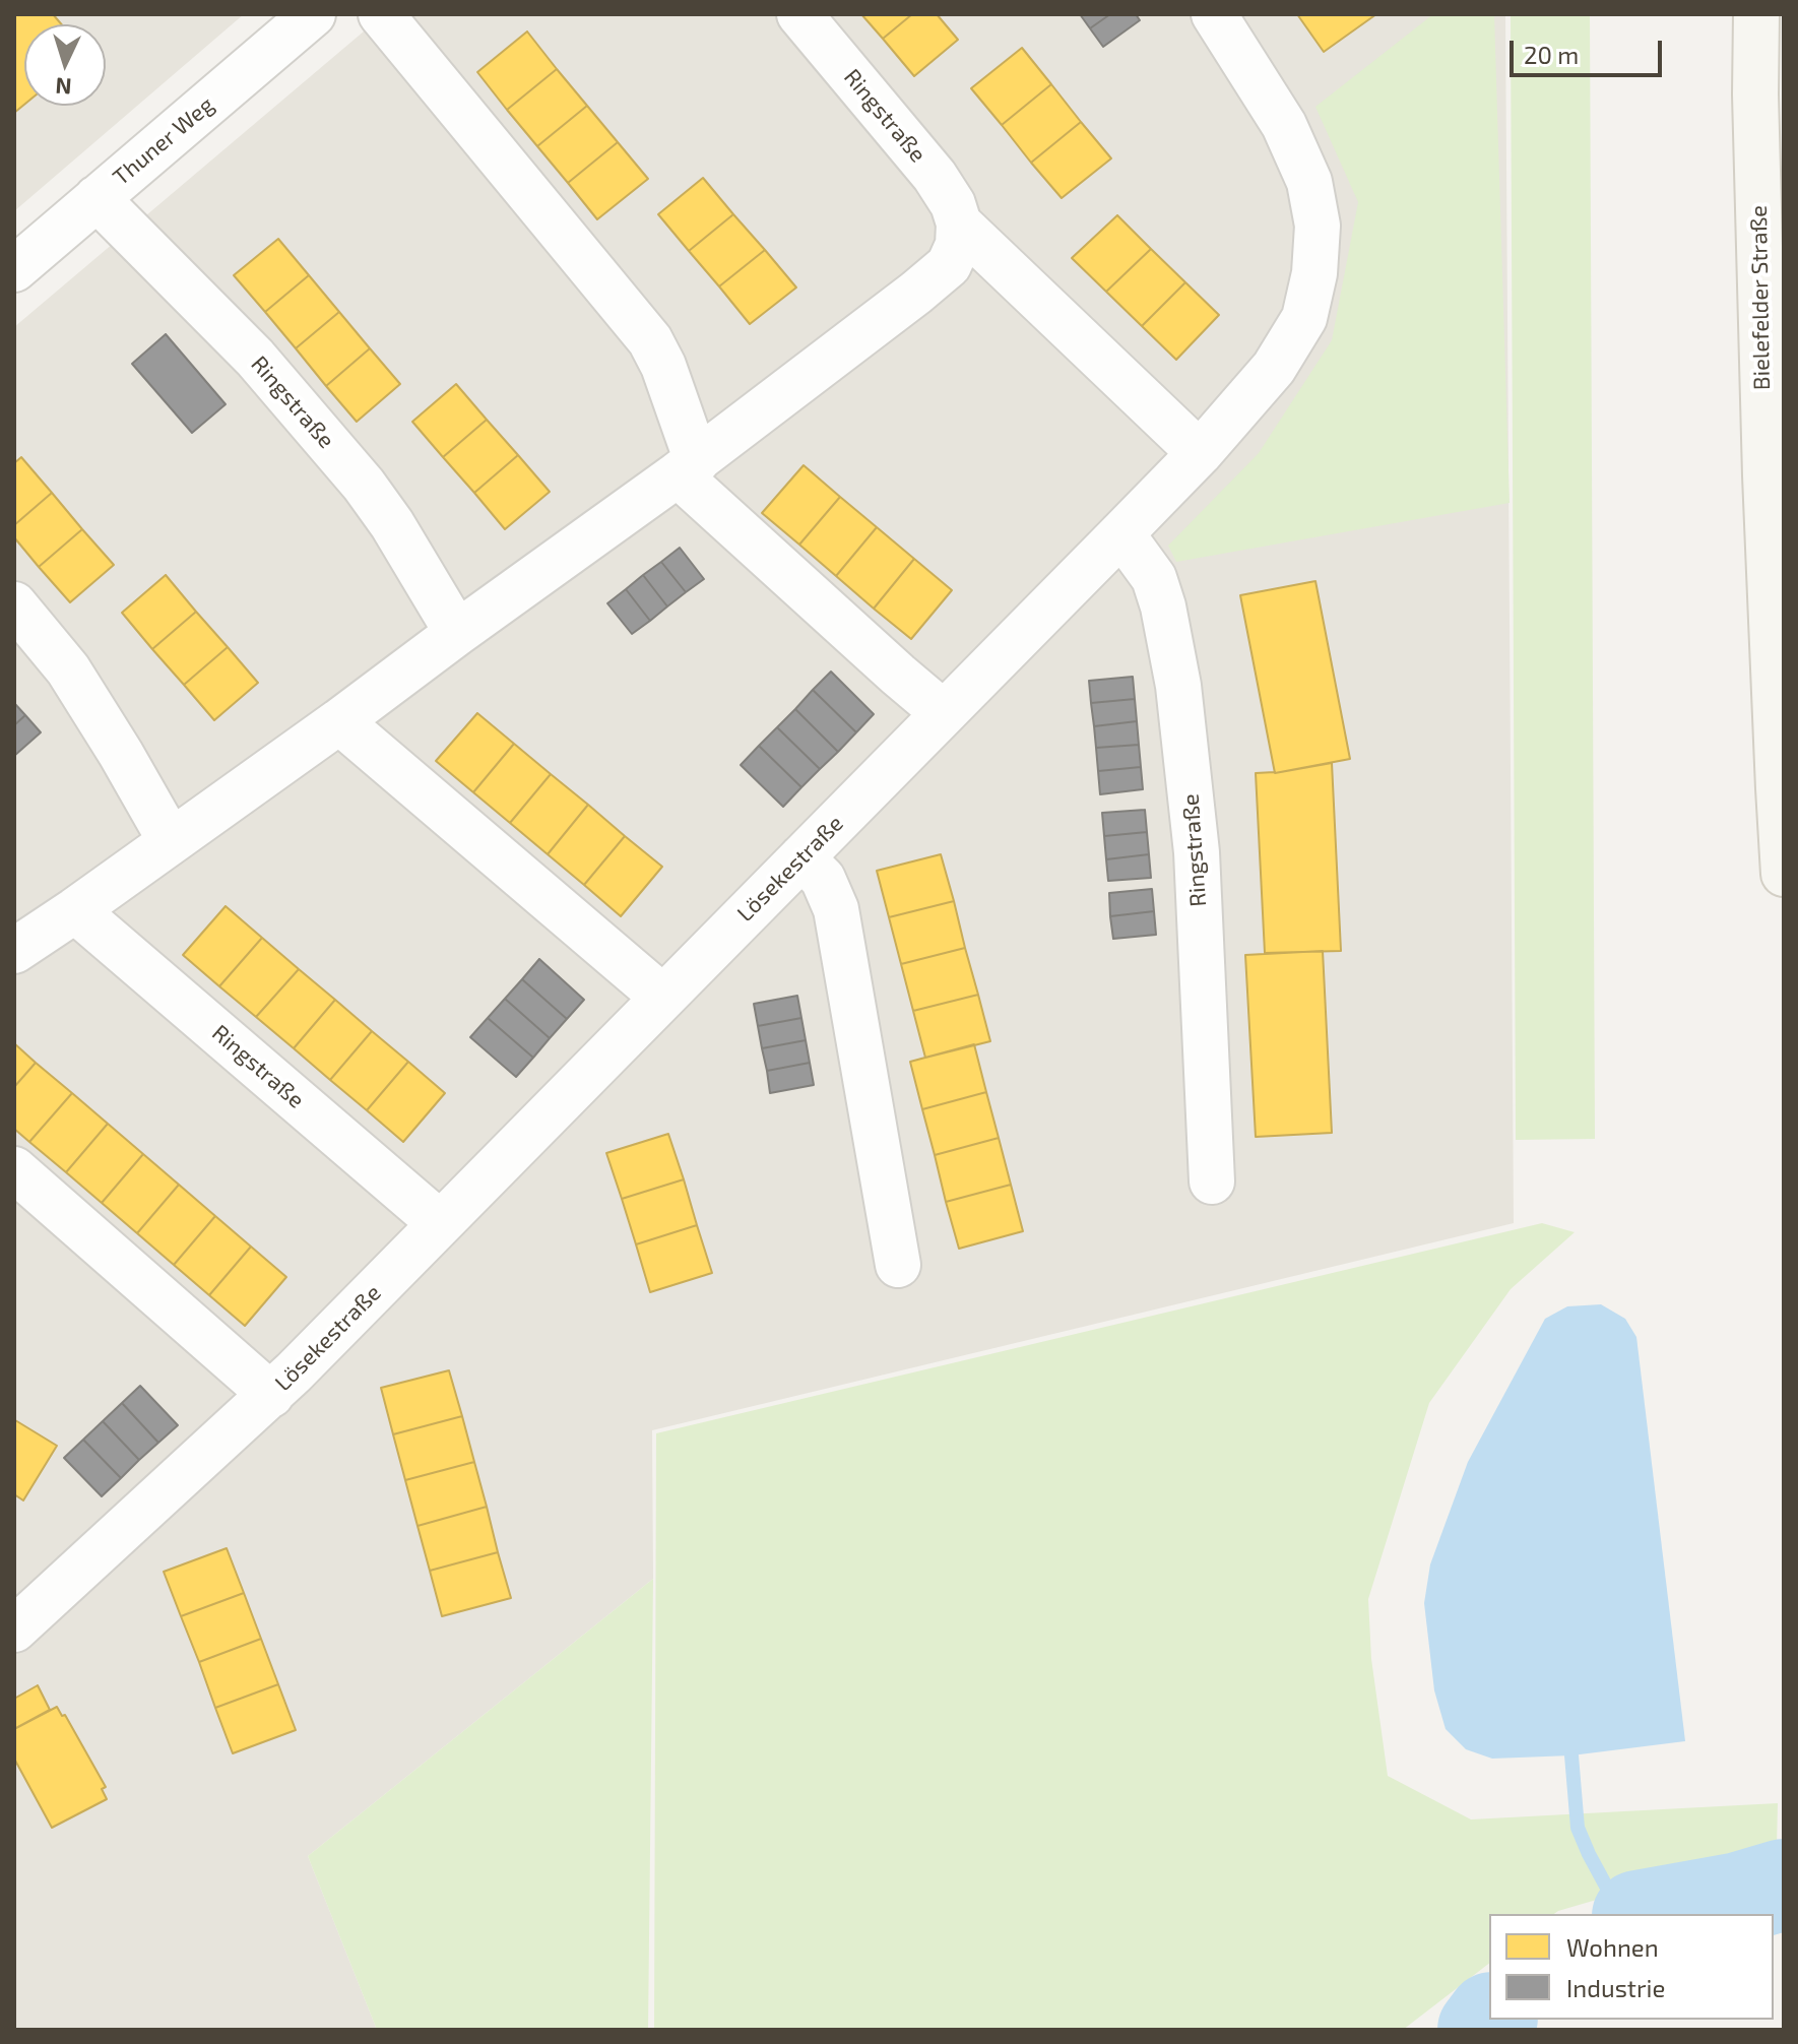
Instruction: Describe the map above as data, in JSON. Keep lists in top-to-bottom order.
{
  "streets": {
    "main road": ["Bielefelder Straße"],
    "street": ["Ringstraße", "Thuner Weg", "Lösekestraße"]
  },
  "crossings": [
    ["Ringstraße", "Thuner Weg"],
    ["Ringstraße", "Lösekestraße"]
  ],
  "legend": ["Wohnen", "Industrie"],
  "scale_bar": "20 m",
  "north": "bottom"
}
